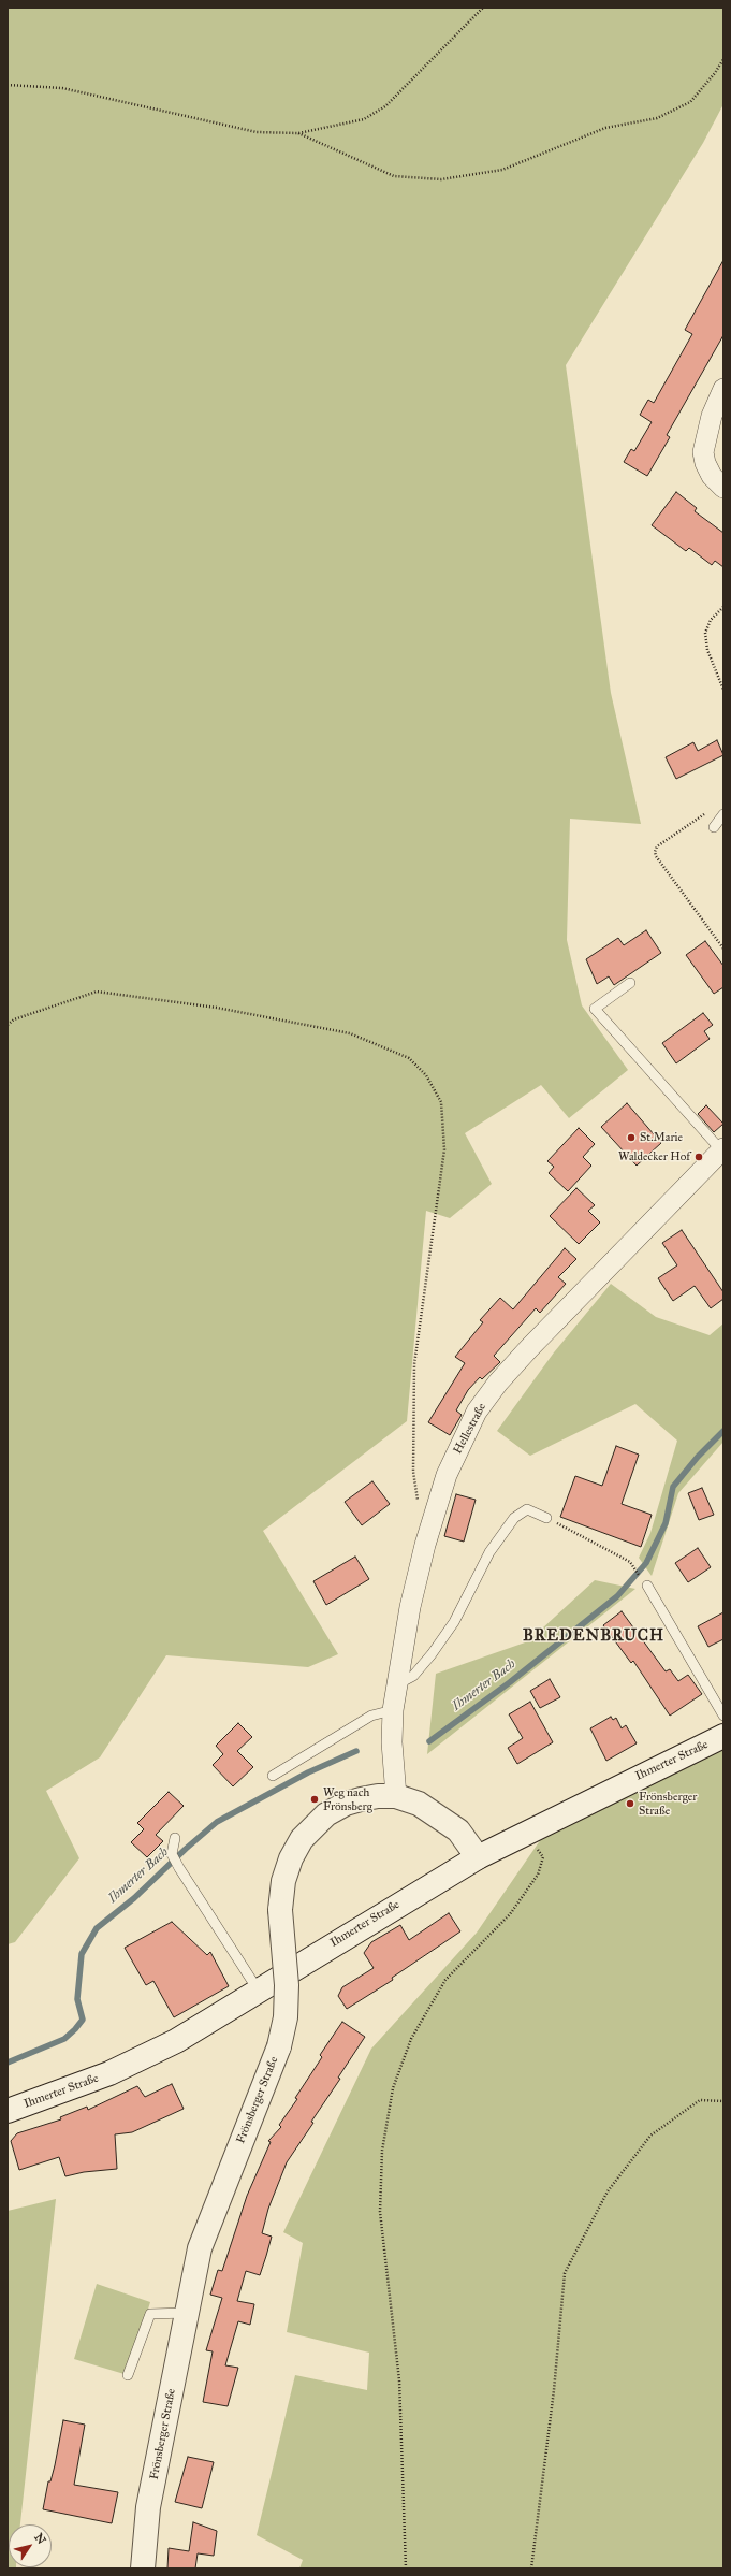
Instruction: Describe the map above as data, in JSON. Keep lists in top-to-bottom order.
{
  "streets": {
    "street": ["Hellestraße", "Ihmerter Straße", "Frönsberger Straße"]
  },
  "crossings": [
    ["Hellestraße", "Frönsberger Straße"],
    ["Ihmerter Straße", "Frönsberger Straße"]
  ],
  "districts": ["BREDENBRUCH"],
  "water": ["Ihmerter Bach"],
  "places": [
    "St.Marie",
    "Waldecker Hof",
    "Weg nach Frönsberg",
    "Frönsberger Straße"
  ],
  "north": "top right"
}
